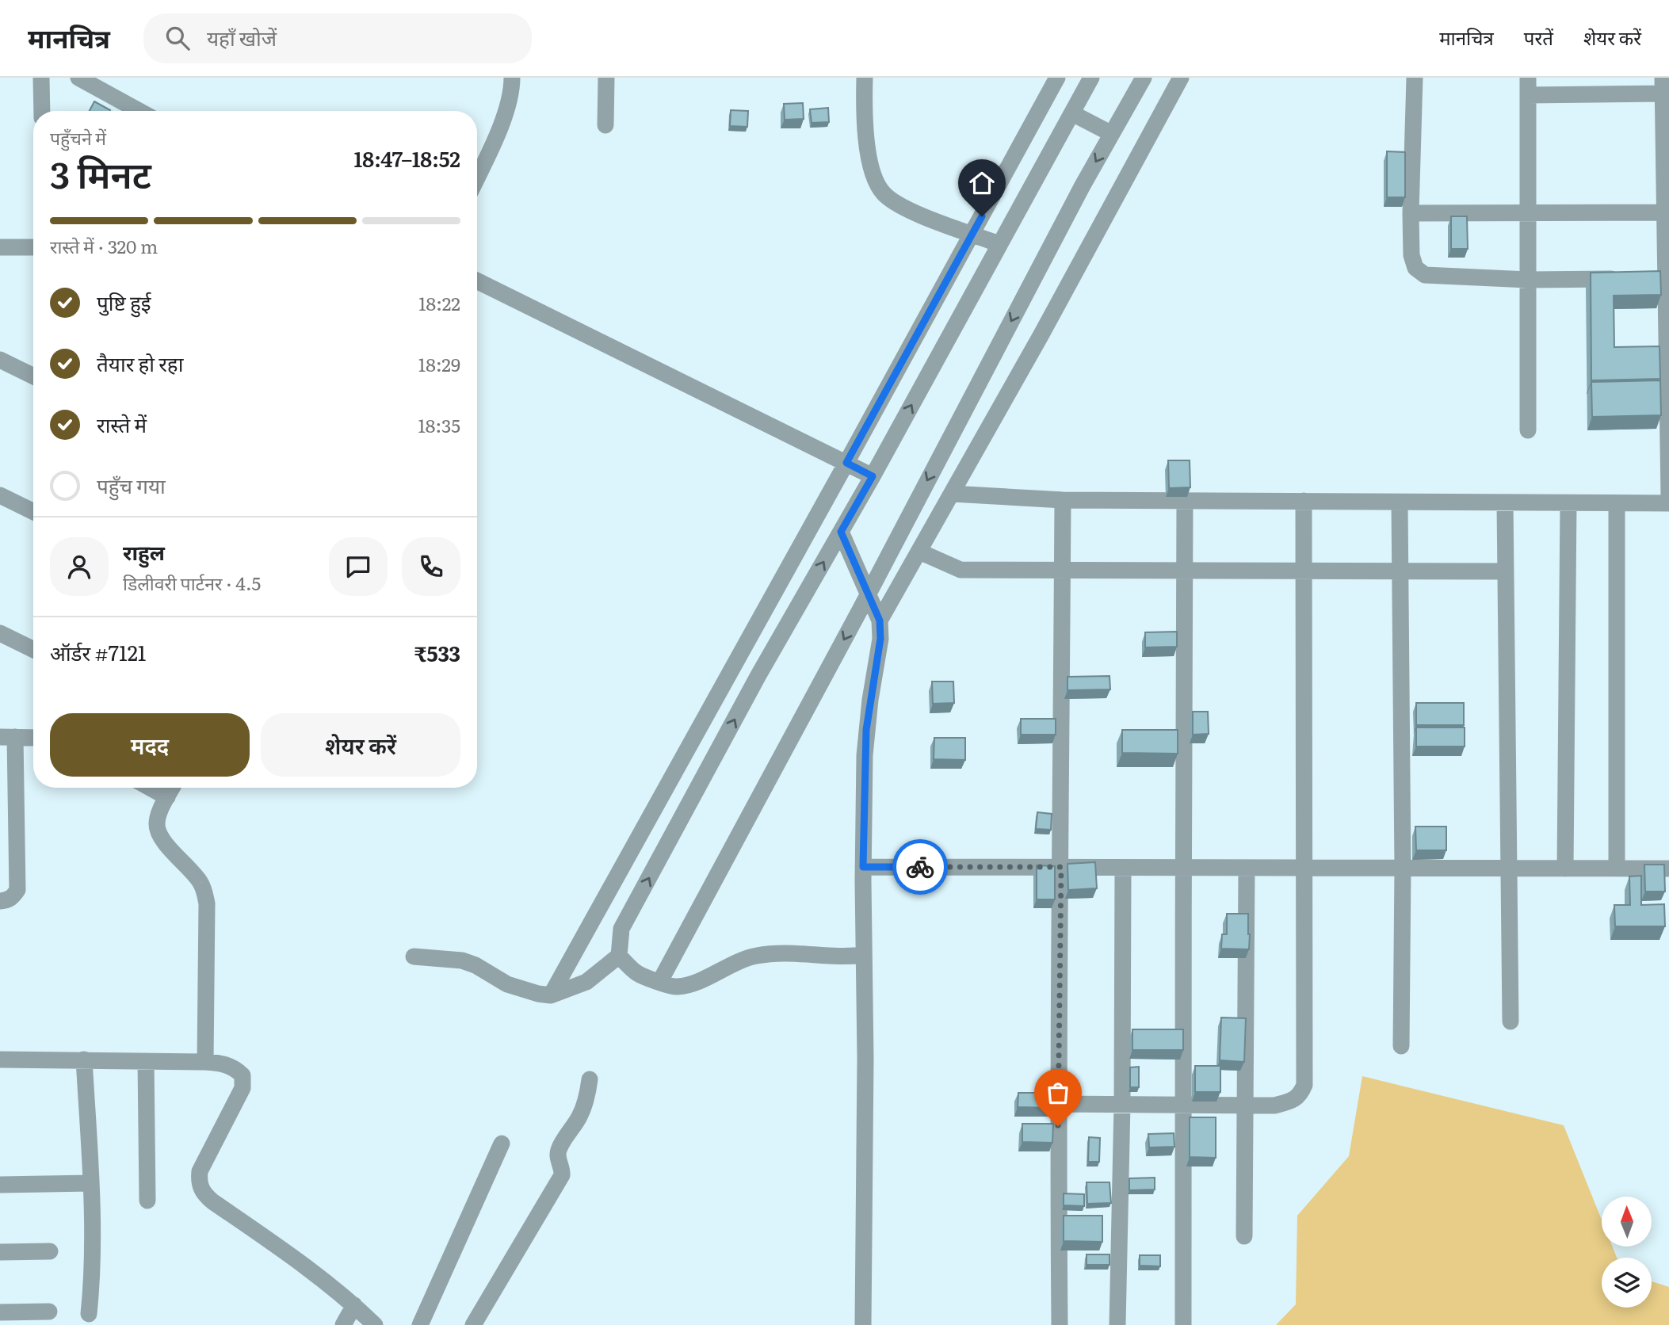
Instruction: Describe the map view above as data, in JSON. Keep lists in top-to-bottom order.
{
  "north": "top",
  "page": {
    "header": "मानचित्र",
    "search": "यहाँ खोजें",
    "nav": ["मानचित्र", "परतें", "शेयर करें"],
    "heading": ["3 मिनट", "पहुँचने में", "18:47–18:52"],
    "panel": [
      "राहुल",
      "डिलीवरी पार्टनर · 4.5",
      "ऑर्डर #7121",
      "₹533"
    ],
    "bar": "रास्ते में · 320 m",
    "list": [
      ["पुष्टि हुई", "18:22"],
      ["तैयार हो रहा", "18:29"],
      ["रास्ते में", "18:35"],
      "पहुँच गया"
    ],
    "buttons": ["मदद", "शेयर करें"]
  }
}
